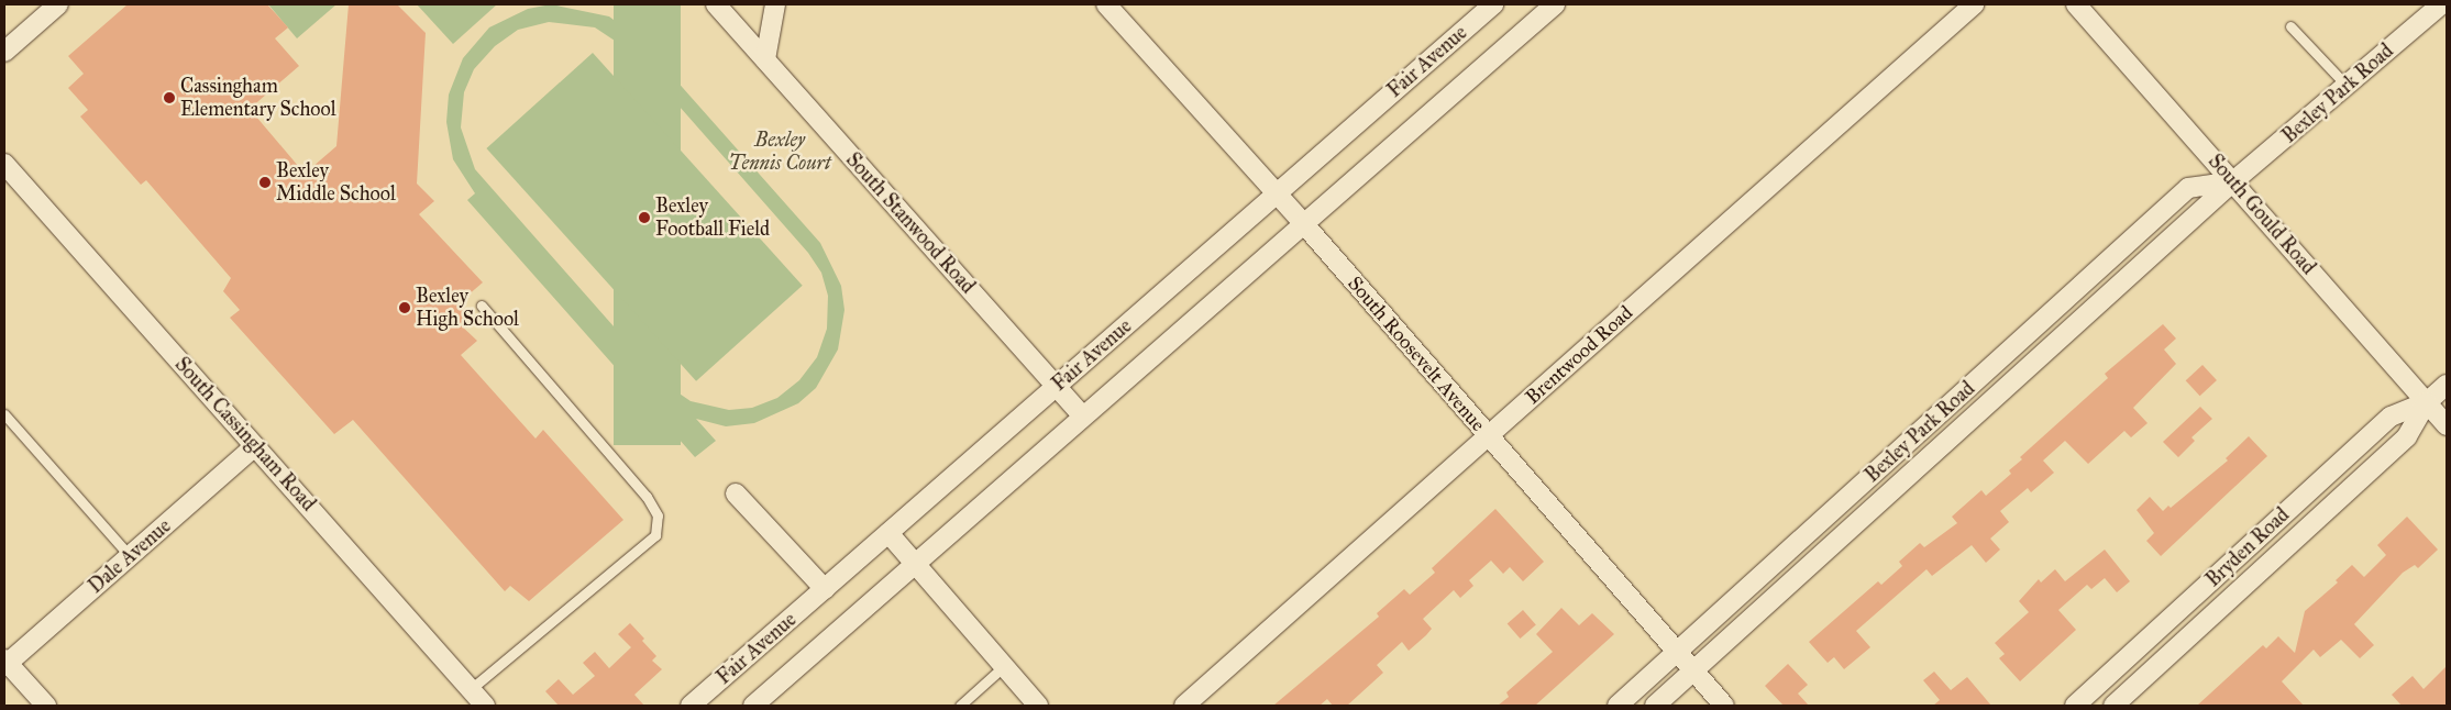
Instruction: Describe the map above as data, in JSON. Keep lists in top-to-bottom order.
{
  "streets": {
    "street": [
      "Fair Avenue",
      "Bexley Park Road",
      "South Gould Road",
      "South Stanwood Road",
      "South Roosevelt Avenue",
      "Brentwood Road",
      "South Cassingham Road",
      "Bryden Road",
      "Dale Avenue"
    ]
  },
  "crossings": [
    ["Fair Avenue", "South Stanwood Road"],
    ["Fair Avenue", "South Roosevelt Avenue"],
    ["Bexley Park Road", "South Gould Road"],
    ["Bexley Park Road", "South Roosevelt Avenue"],
    ["South Gould Road", "Bryden Road"],
    ["South Roosevelt Avenue", "Brentwood Road"],
    ["South Cassingham Road", "Dale Avenue"]
  ],
  "parks": ["Bexley Tennis Court"],
  "places": [
    "Cassingham Elementary School",
    "Bexley Middle School",
    "Bexley Football Field",
    "Bexley High School"
  ]
}
